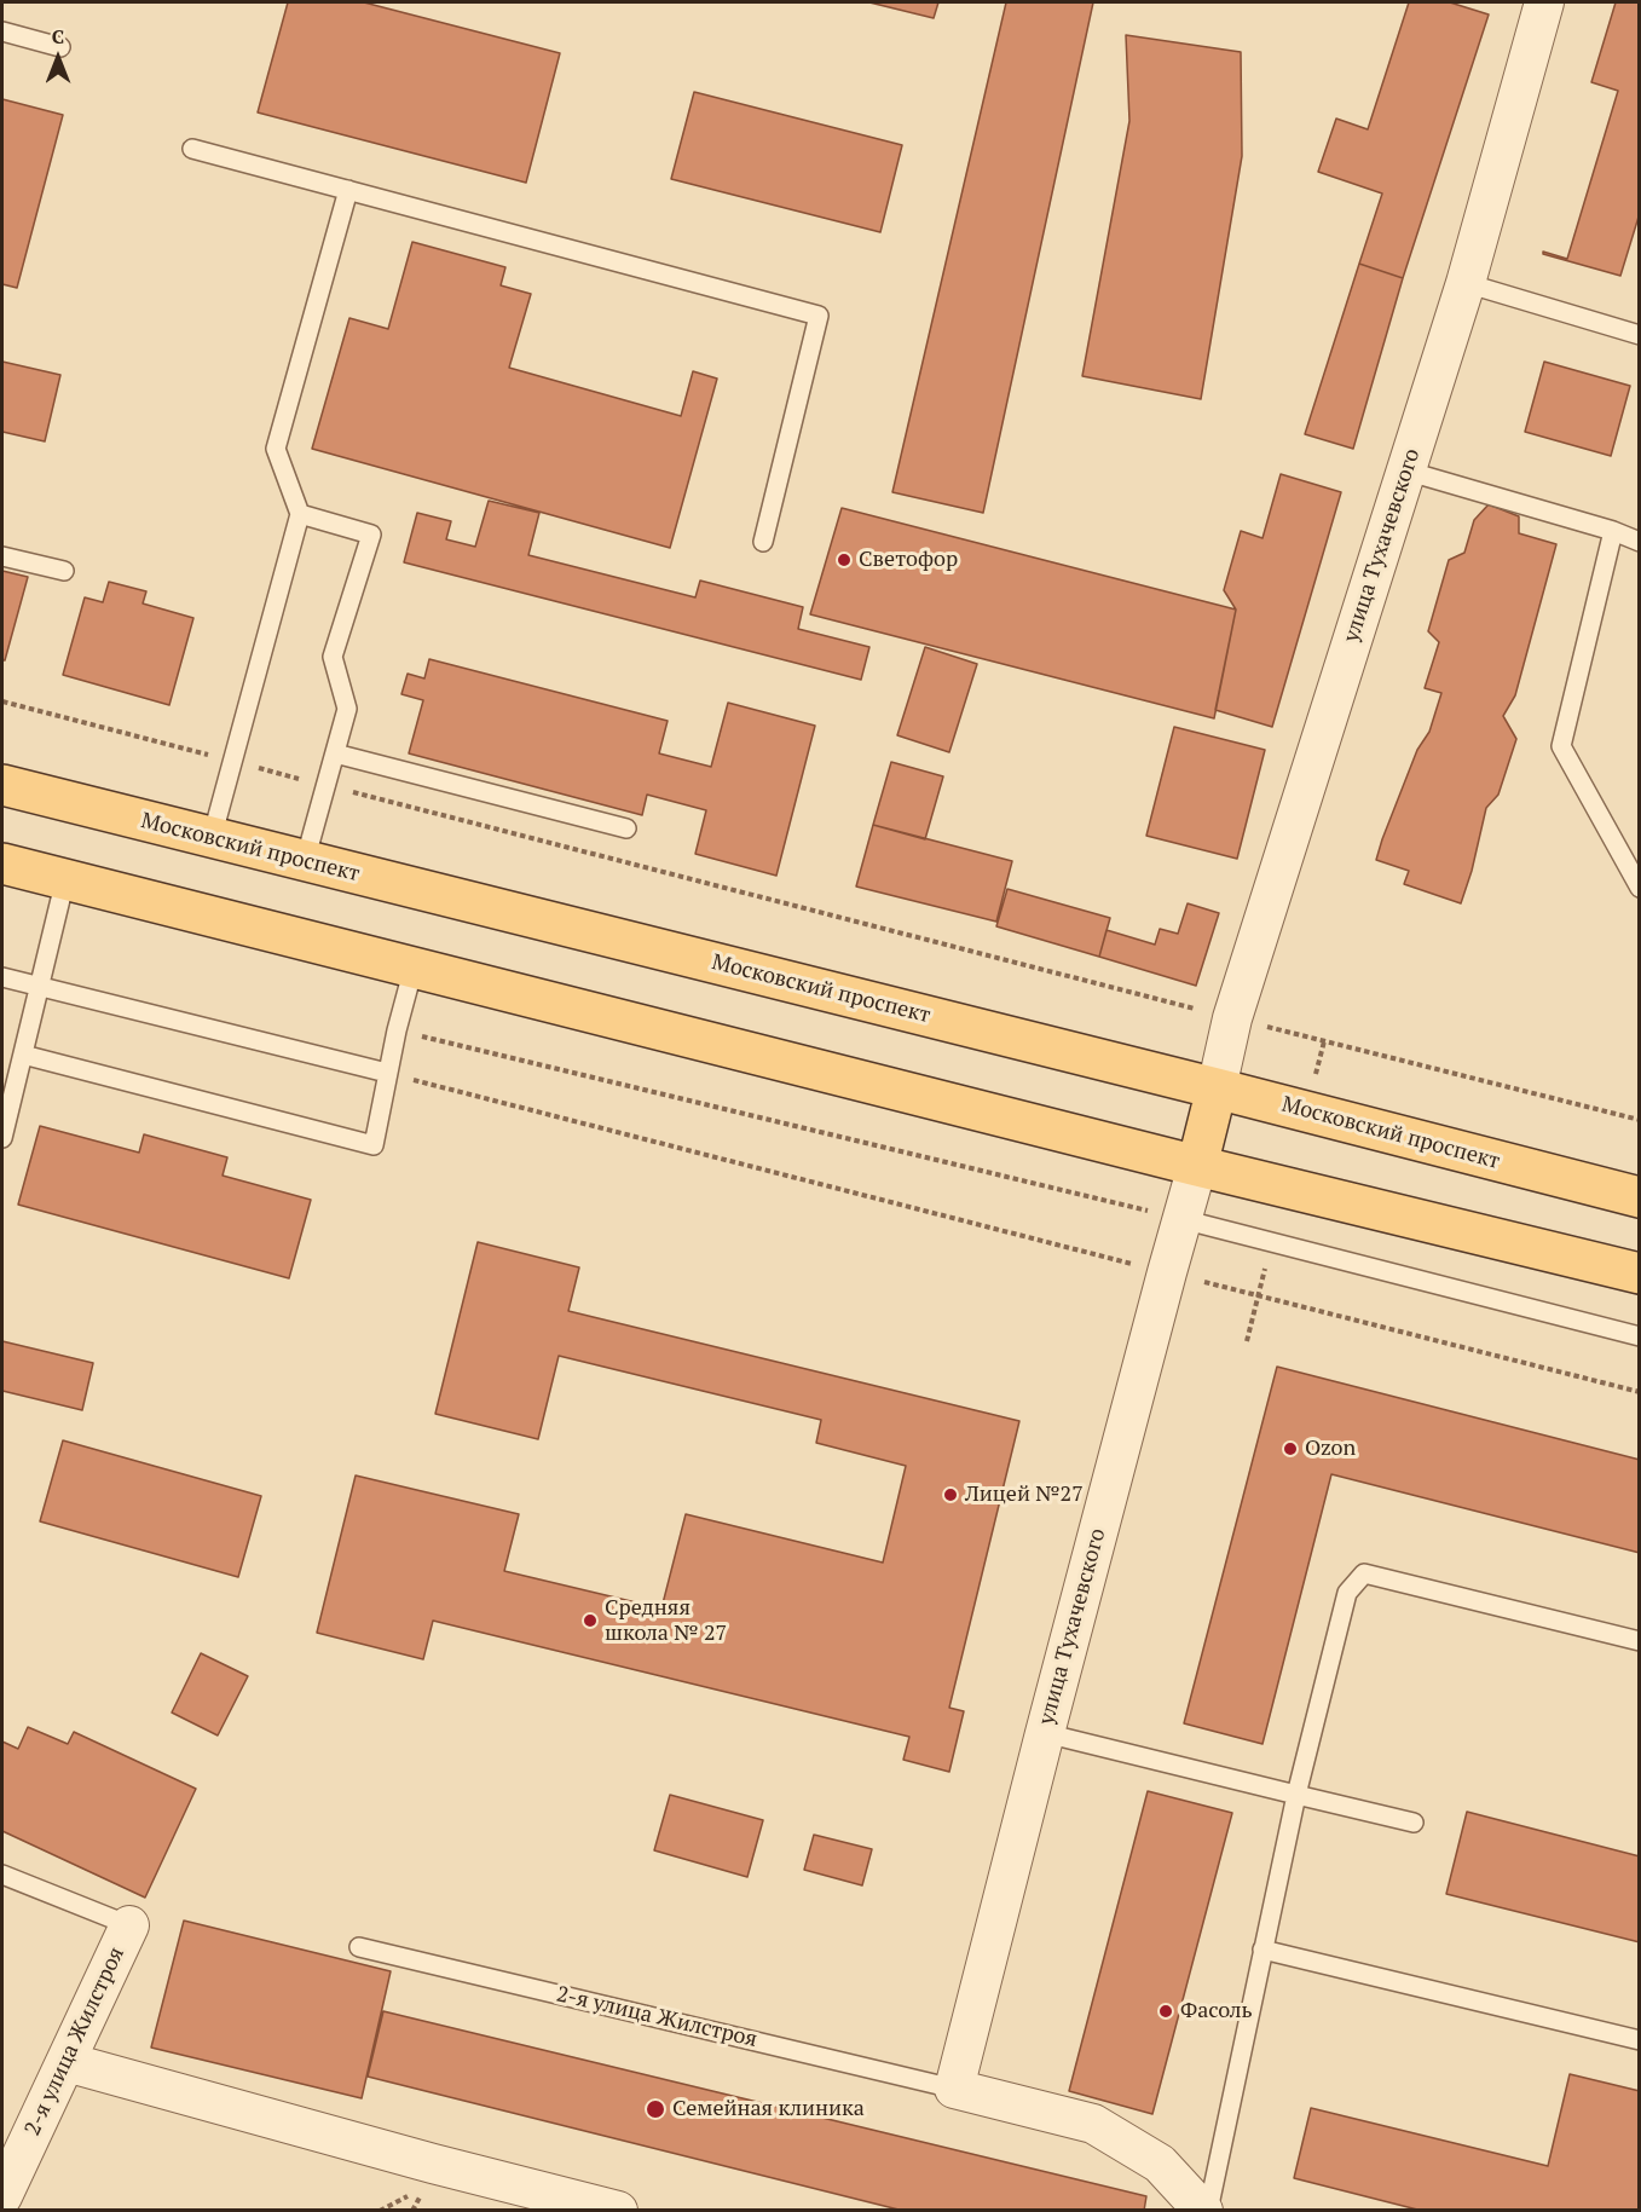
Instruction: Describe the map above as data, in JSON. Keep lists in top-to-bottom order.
{
  "streets": {
    "main road": ["Московский проспект"],
    "street": ["улица Тухачевского", "2-я улица Жилстроя"]
  },
  "crossings": [
    ["улица Тухачевского", "Московский проспект"],
    ["улица Тухачевского", "2-я улица Жилстроя"]
  ],
  "places": [
    "Светофор",
    "Ozon",
    "Лицей №27",
    "Средняя школа № 27",
    "Фасоль",
    "Семейная клиника"
  ],
  "north": "top"
}
